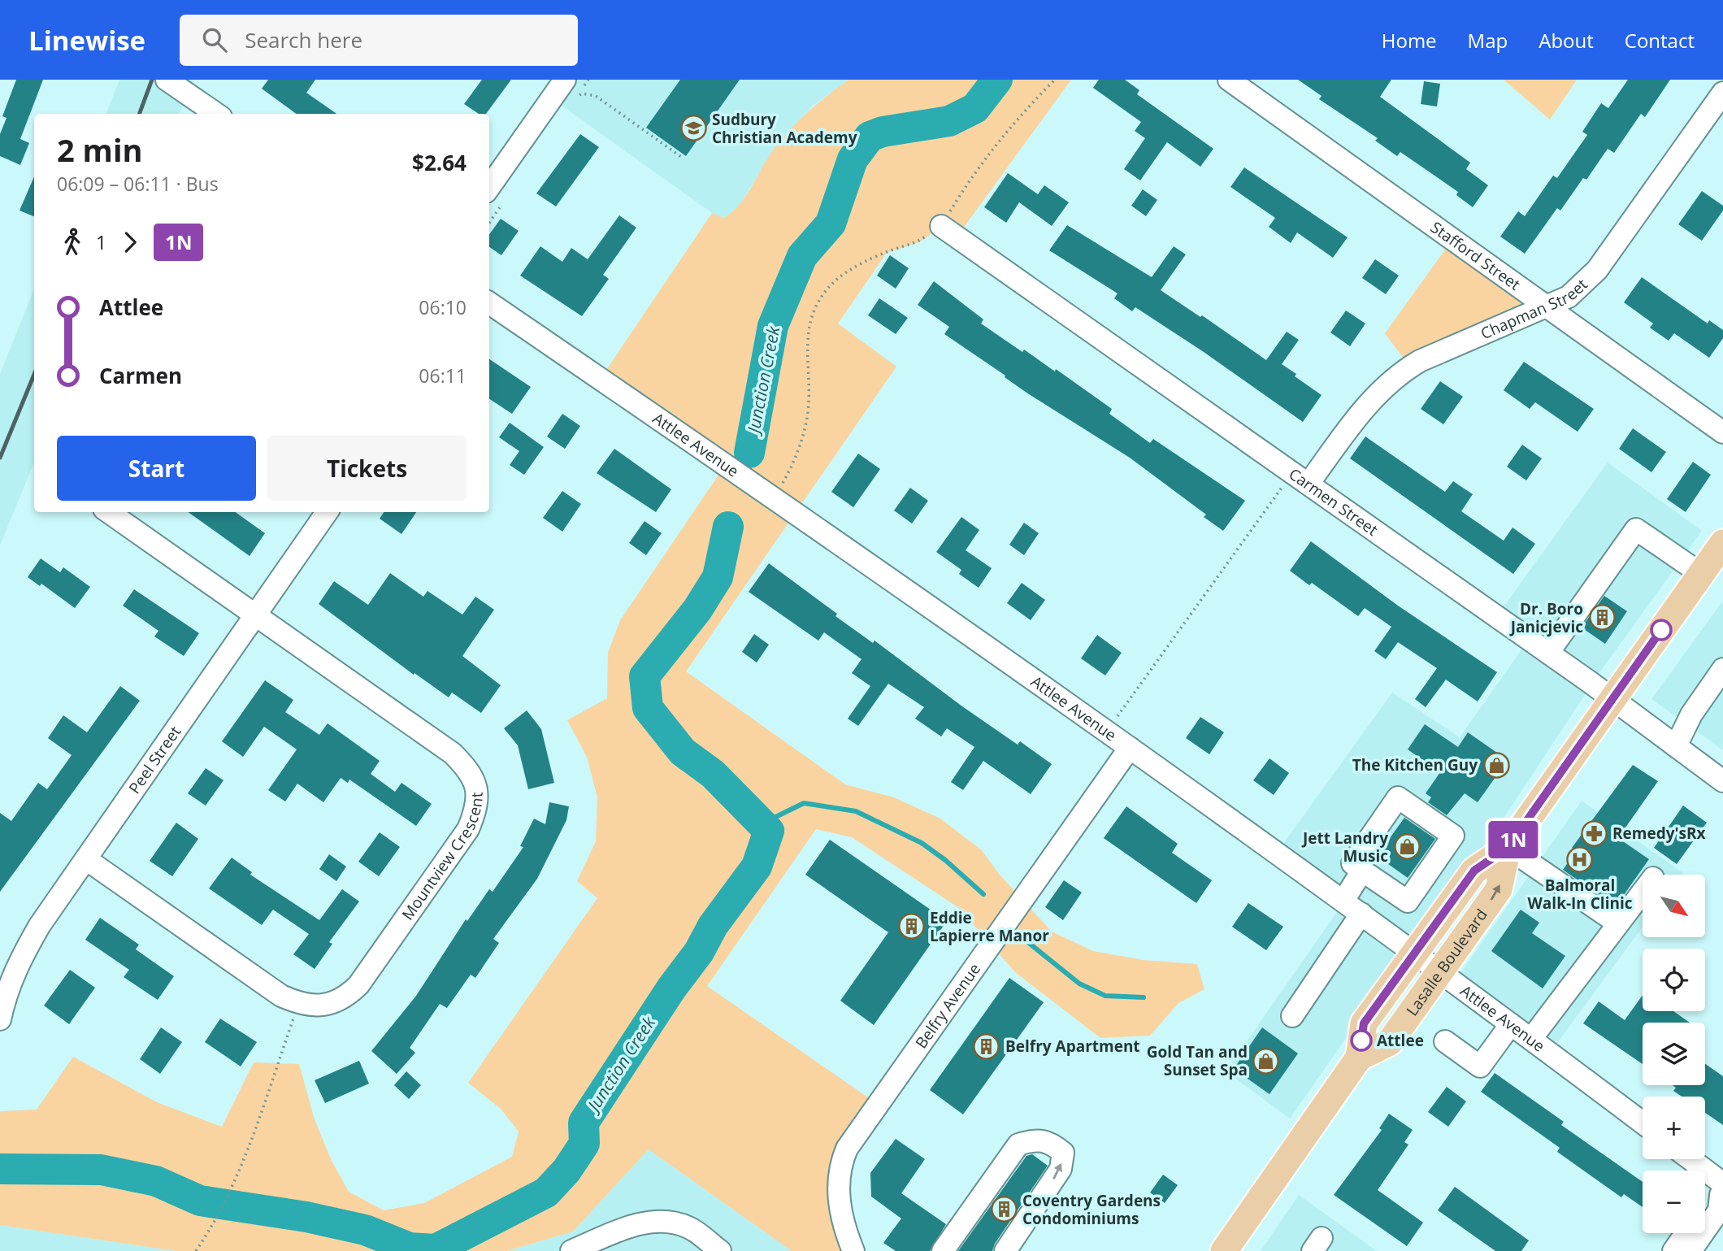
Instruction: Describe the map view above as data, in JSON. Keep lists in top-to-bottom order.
{
  "streets": {
    "main road": ["Lasalle Boulevard"],
    "street": [
      "Stafford Street",
      "Chapman Street",
      "Attlee Avenue",
      "Carmen Street",
      "Peel Street",
      "Mountview Crescent",
      "Belfry Avenue"
    ]
  },
  "crossings": [
    ["Stafford Street", "Chapman Street"],
    ["Chapman Street", "Carmen Street"],
    ["Attlee Avenue", "Lasalle Boulevard"],
    ["Attlee Avenue", "Belfry Avenue"],
    ["Carmen Street", "Lasalle Boulevard"],
    ["Peel Street", "Mountview Crescent"]
  ],
  "water": ["Junction Creek"],
  "places": {
    "school or university": ["Sudbury Christian Academy"],
    "building": [
      "Dr. Boro Janicjevic",
      "Eddie Lapierre Manor",
      "Belfry Apartment",
      "Coventry Gardens Condominiums"
    ],
    "shop": ["The Kitchen Guy", "Jett Landry Music", "Gold Tan and Sunset Spa"],
    "pharmacy": ["Remedy'sRx"],
    "hospital": ["Balmoral Walk-In Clinic"],
    "other": ["Attlee"]
  },
  "lines": ["bus line 1N"],
  "north": "bottom right",
  "page": {
    "header": "Linewise",
    "search": "Search here",
    "nav": [
      "Home",
      "Map",
      "About",
      "Contact"
    ],
    "on_map": "1N",
    "heading": ["2 min", "06:09 – 06:11 · Bus", "$2.64"],
    "legs": ["1", "1N"],
    "list": [
      {
        "name": "Attlee",
        "value": "06:10"
      },
      {
        "name": "Carmen",
        "value": "06:11"
      }
    ],
    "buttons": ["Start", "Tickets"],
    "map_buttons": ["+", "−"]
  }
}
